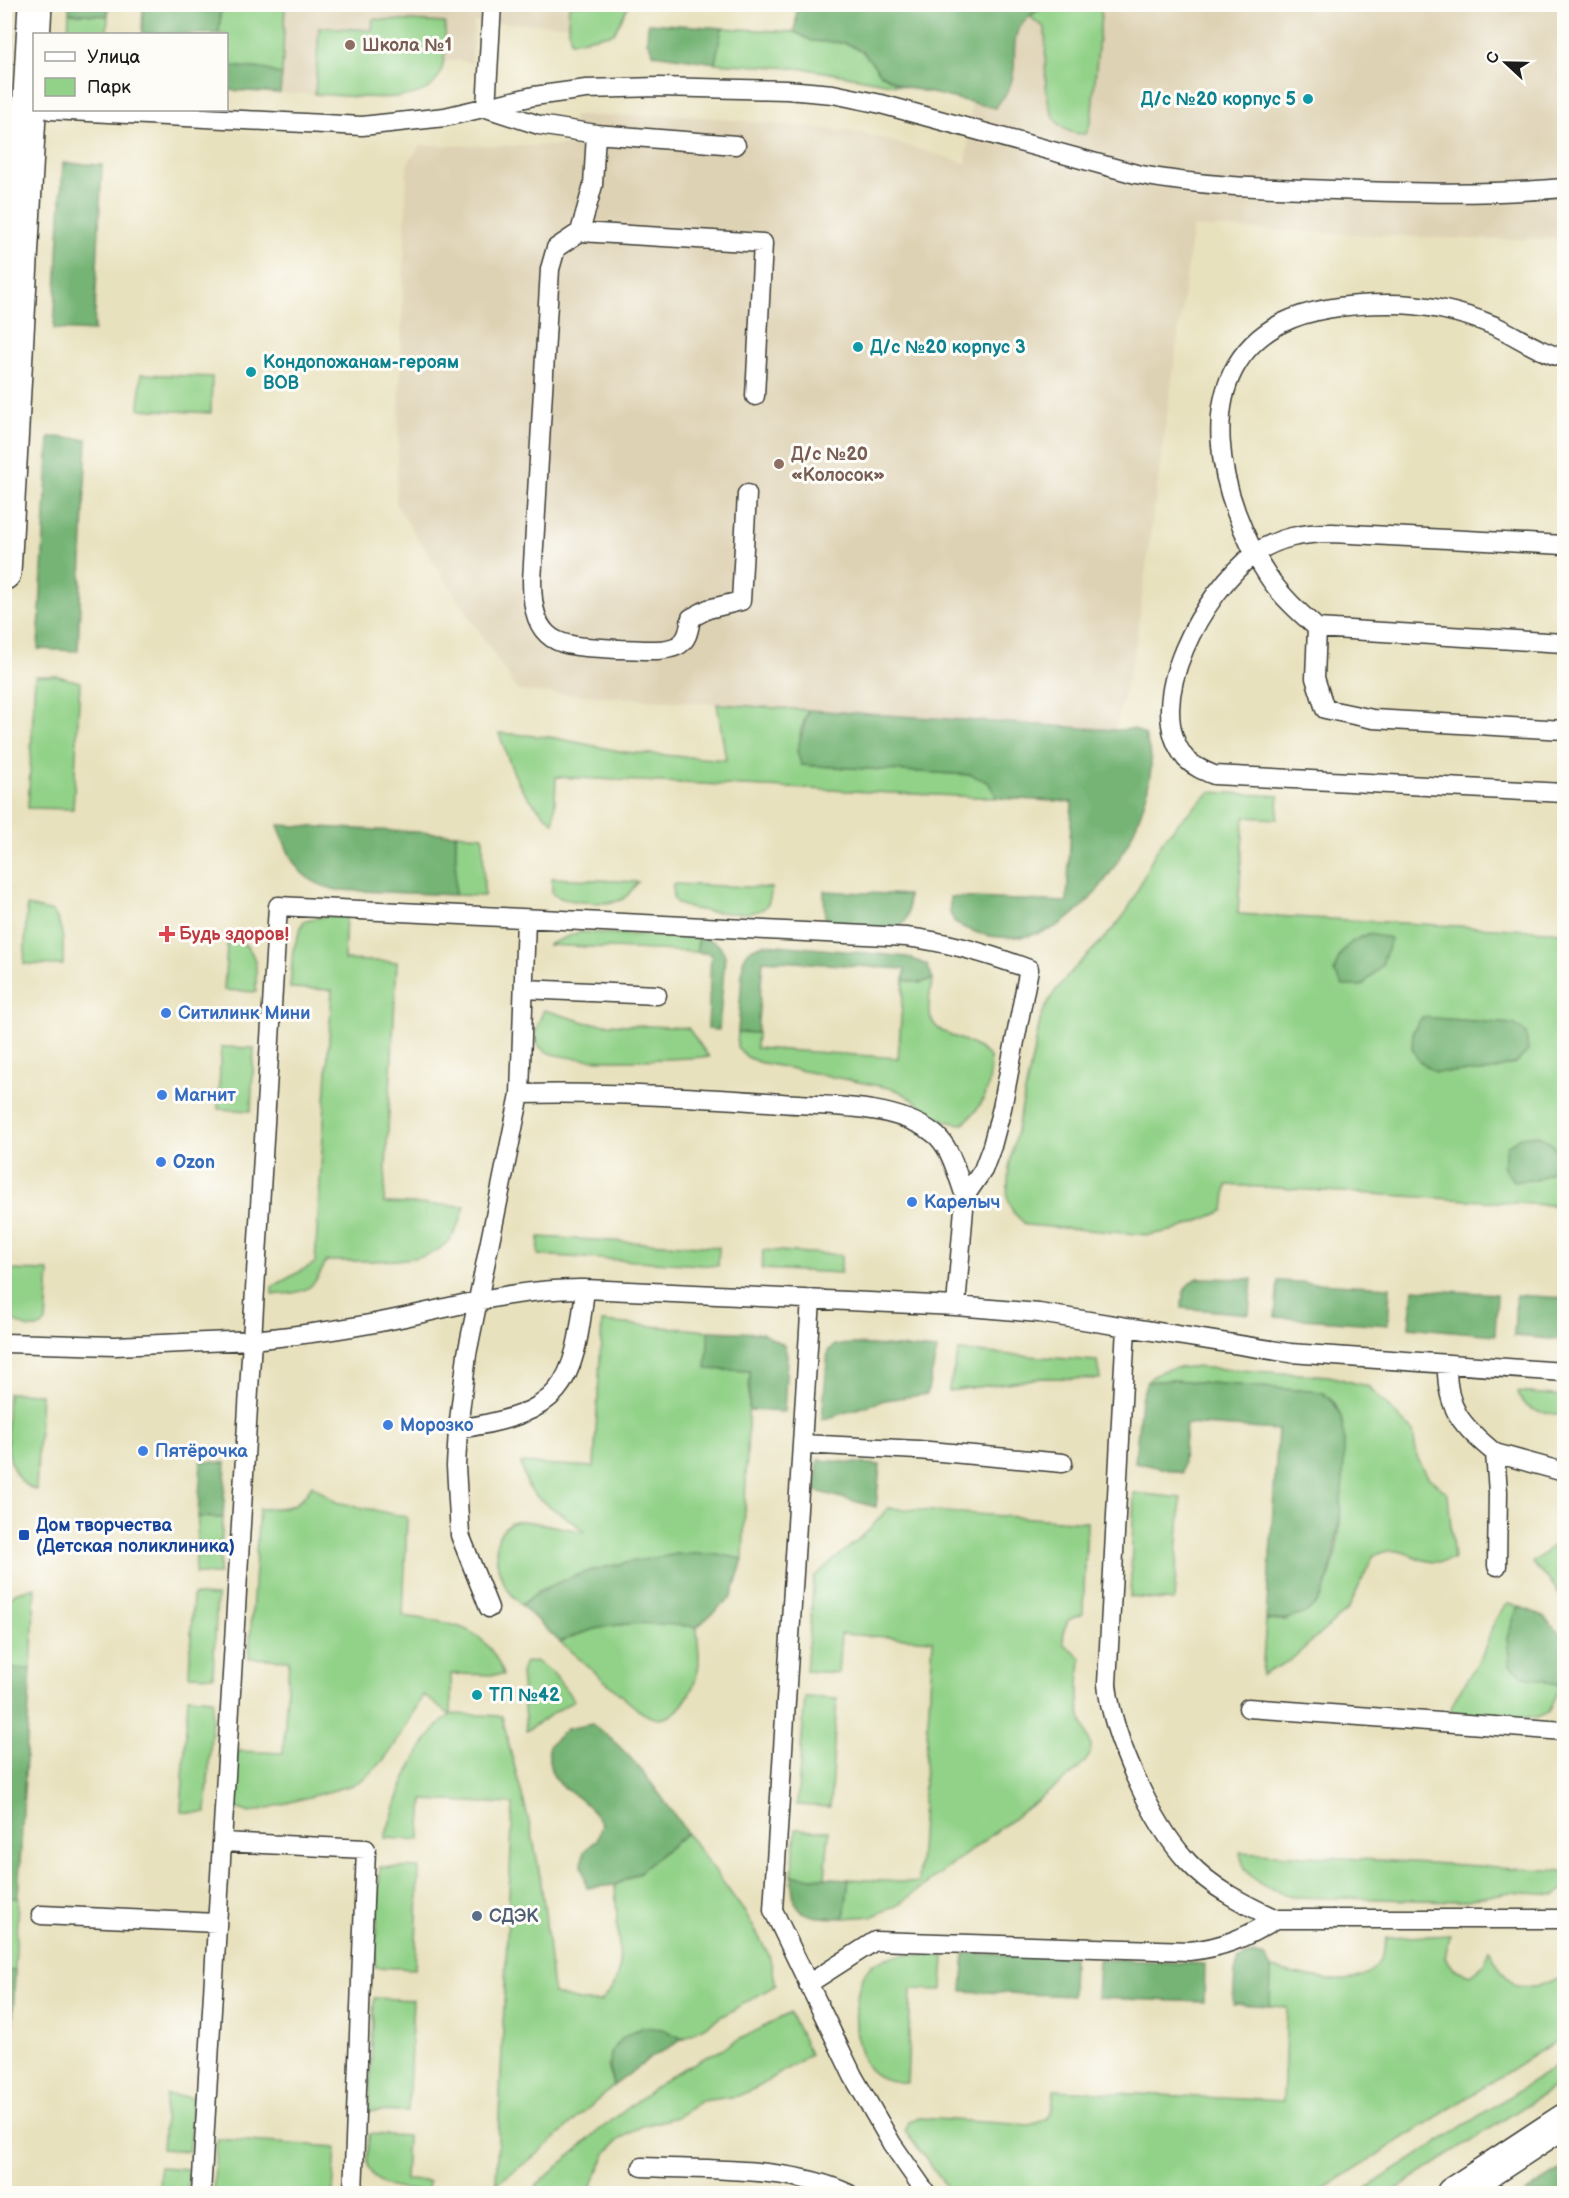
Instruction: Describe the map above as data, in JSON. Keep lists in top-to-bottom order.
{
  "places": {
    "other": [
      "Школа №1",
      "Д/с №20 корпус 5",
      "Д/с №20 корпус 3",
      "Кондопожанам-героям ВОВ",
      "Д/с №20 «Колосок»",
      "Ситилинк Мини",
      "Магнит",
      "Ozon",
      "Карелыч",
      "Морозко",
      "Пятёрочка",
      "ТП №42",
      "СДЭК"
    ],
    "health": ["Будь здоров!"],
    "transit": ["Дом творчества (Детская поликлиника)"]
  },
  "legend": ["Улица", "Парк"],
  "north": "left"
}
